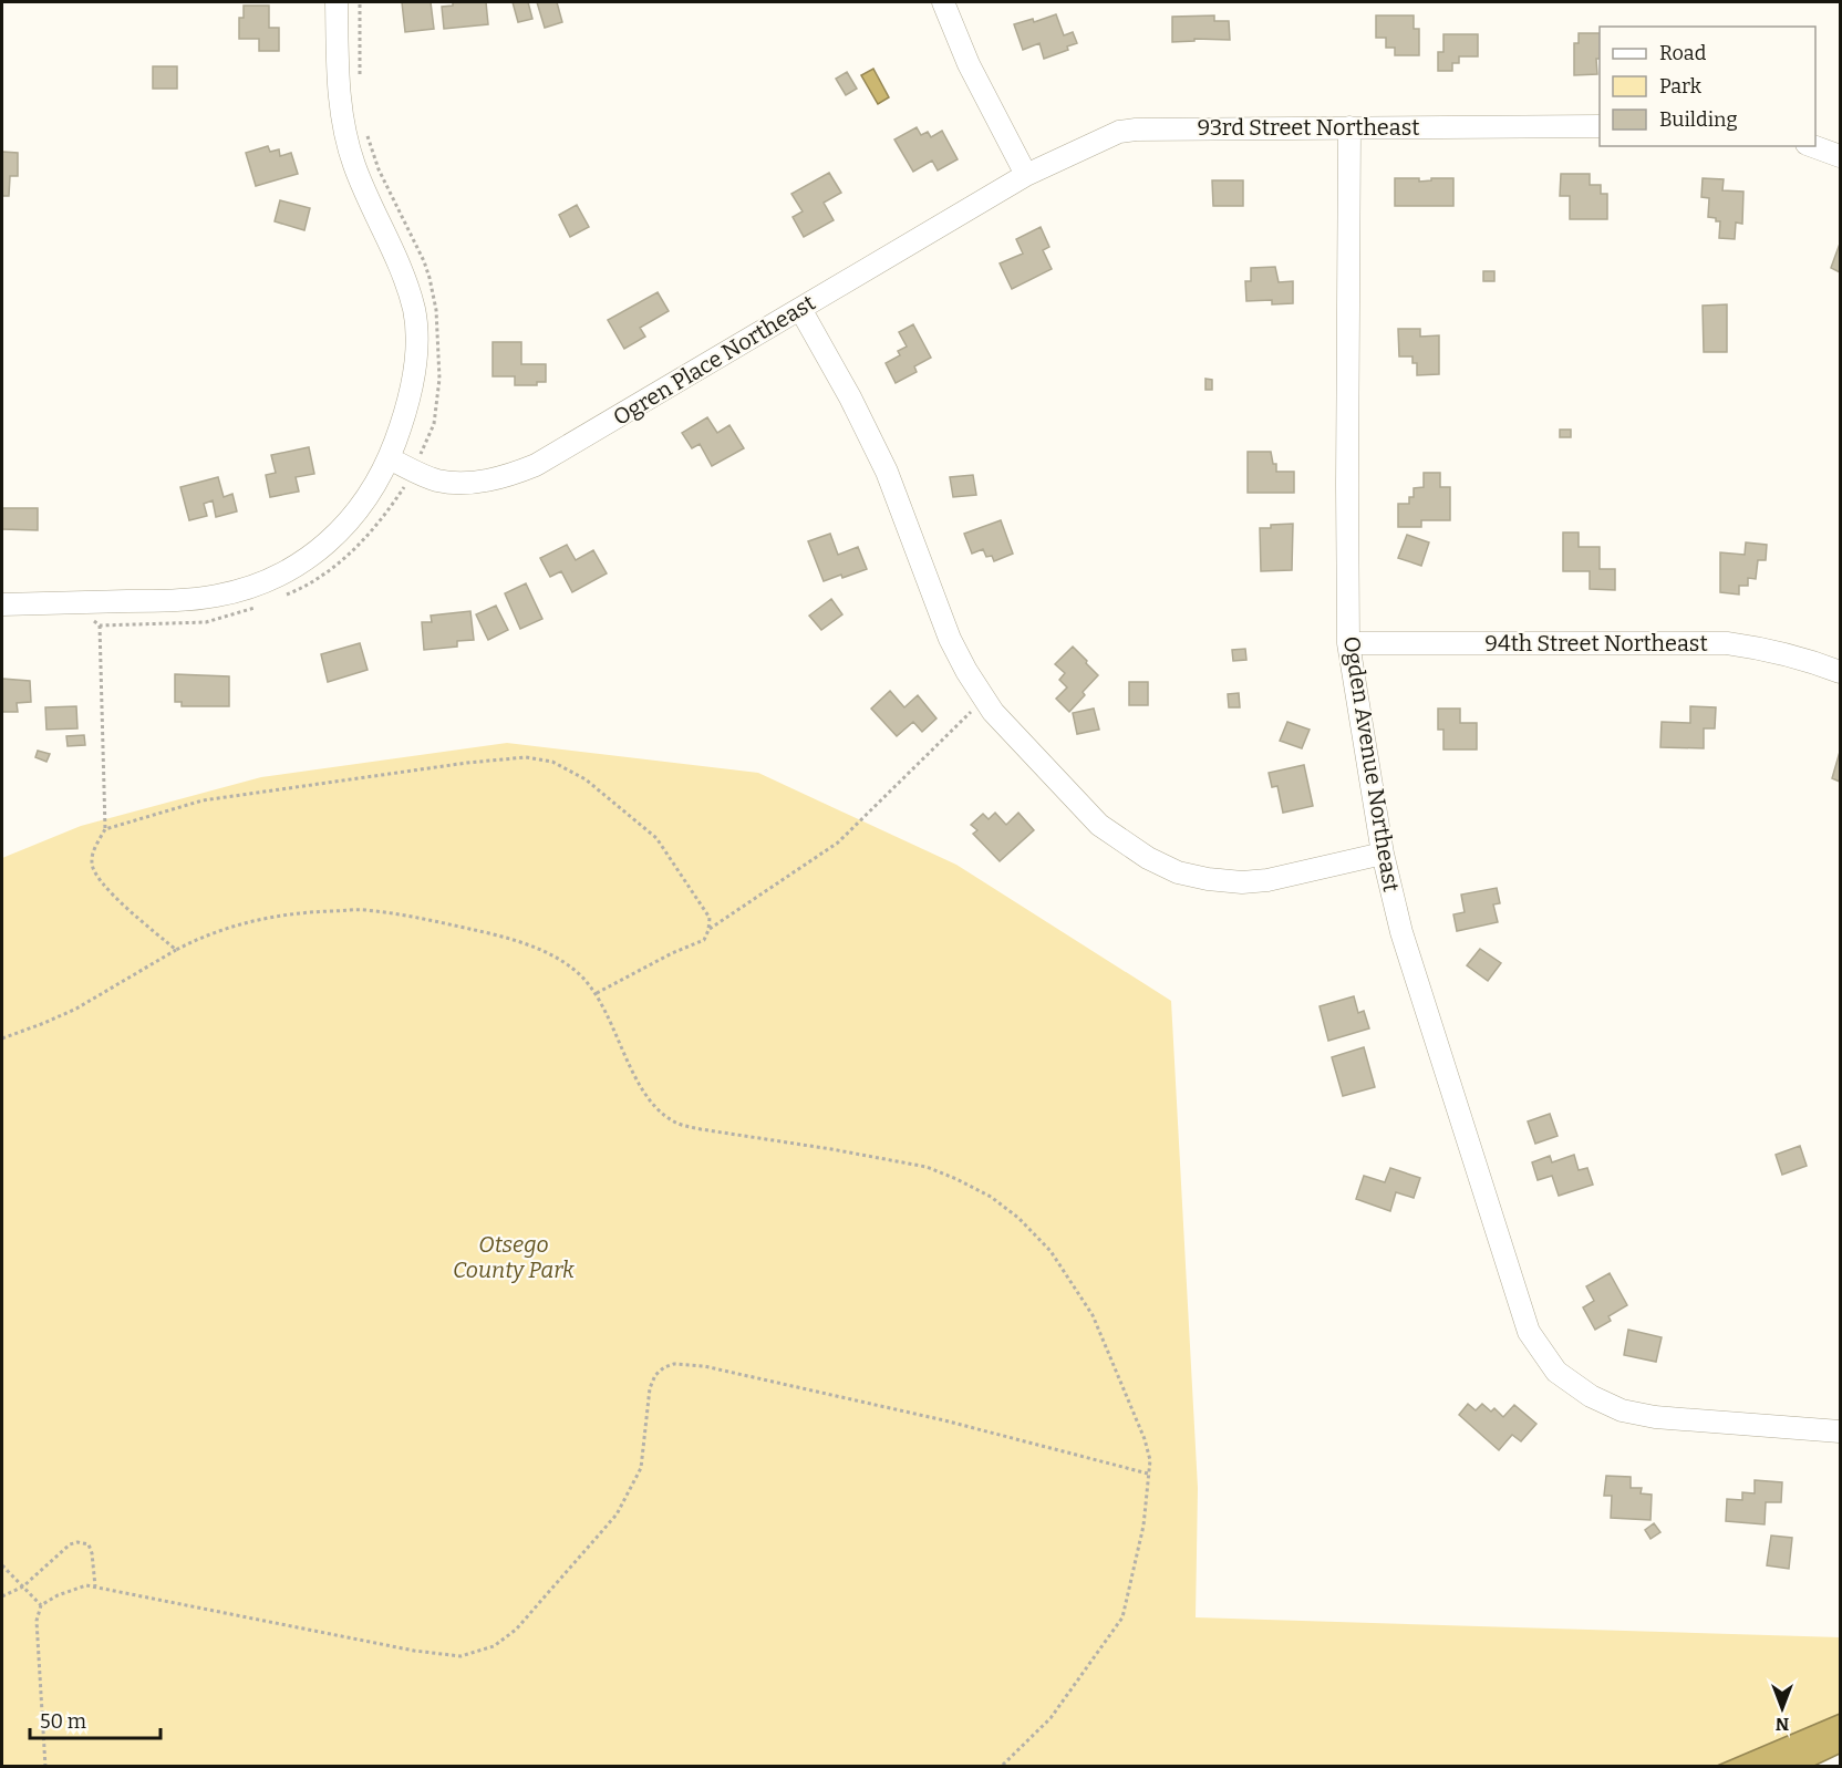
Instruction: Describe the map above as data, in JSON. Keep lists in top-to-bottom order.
{
  "streets": {
    "street": [
      "93rd Street Northeast",
      "Ogren Place Northeast",
      "94th Street Northeast",
      "Ogden Avenue Northeast"
    ]
  },
  "crossings": [
    ["93rd Street Northeast", "Ogren Place Northeast"],
    ["93rd Street Northeast", "Ogden Avenue Northeast"],
    ["94th Street Northeast", "Ogden Avenue Northeast"]
  ],
  "parks": ["Otsego County Park"],
  "legend": ["Road", "Park", "Building"],
  "scale_bar": "50 m",
  "north": "bottom"
}
